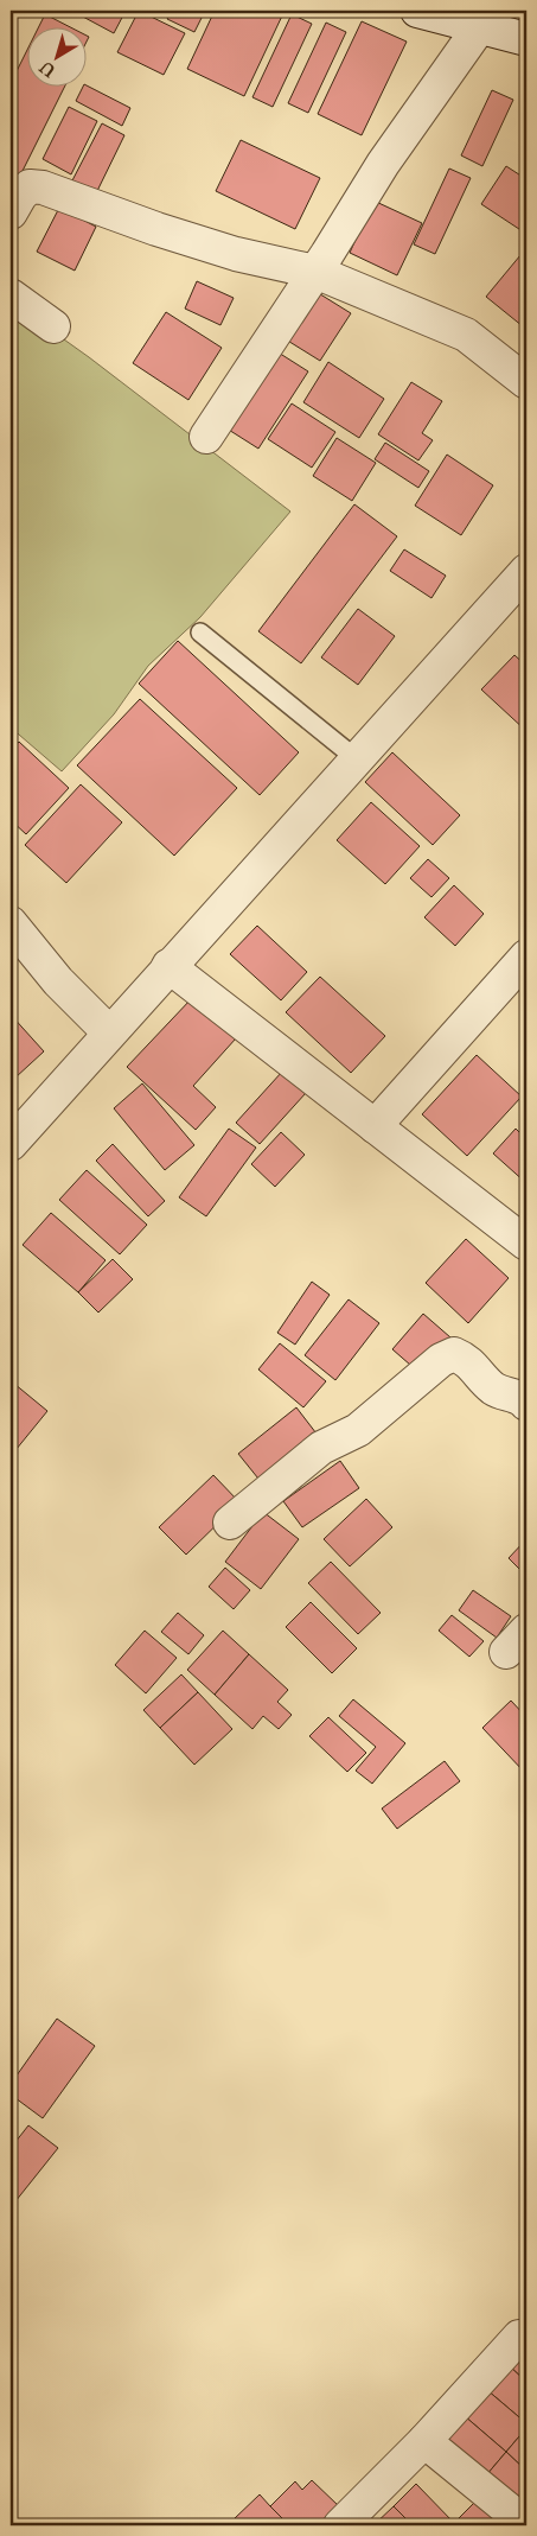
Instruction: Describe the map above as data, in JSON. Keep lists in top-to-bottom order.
{
  "north": "bottom left"
}
